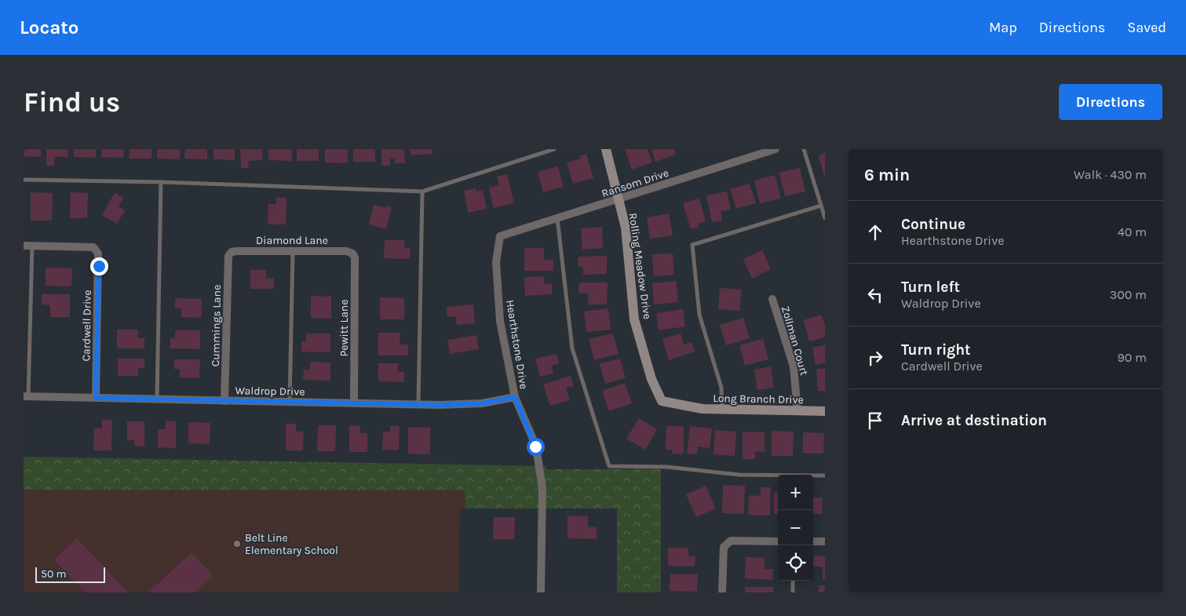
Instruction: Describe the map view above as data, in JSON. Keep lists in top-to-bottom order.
{
  "streets": {
    "street": [
      "Ransom Drive",
      "Diamond Lane",
      "Rolling Meadow Drive",
      "Cardwell Drive",
      "Cummings Lane",
      "Pewitt Lane",
      "Zollman Court",
      "Hearthstone Drive",
      "Waldrop Drive",
      "Long Branch Drive"
    ]
  },
  "crossings": [
    ["Ransom Drive", "Rolling Meadow Drive"],
    ["Ransom Drive", "Hearthstone Drive"],
    ["Diamond Lane", "Cummings Lane"],
    ["Diamond Lane", "Pewitt Lane"],
    ["Rolling Meadow Drive", "Long Branch Drive"],
    ["Cardwell Drive", "Waldrop Drive"],
    ["Cummings Lane", "Waldrop Drive"],
    ["Pewitt Lane", "Waldrop Drive"],
    ["Zollman Court", "Long Branch Drive"],
    ["Hearthstone Drive", "Waldrop Drive"]
  ],
  "places": ["Belt Line Elementary School"],
  "scale_bar": "50 m",
  "page": {
    "header": "Locato",
    "nav": ["Map", "Directions", "Saved"],
    "buttons": "Directions",
    "title": "Find us",
    "heading": ["6 min", "Walk · 430 m"],
    "list": [
      ["Continue", "Hearthstone Drive", "40 m"],
      ["Turn left", "Waldrop Drive", "300 m"],
      ["Turn right", "Cardwell Drive", "90 m"],
      "Arrive at destination"
    ],
    "map_buttons": ["+", "−"],
    "scale": "50 m"
  }
}
